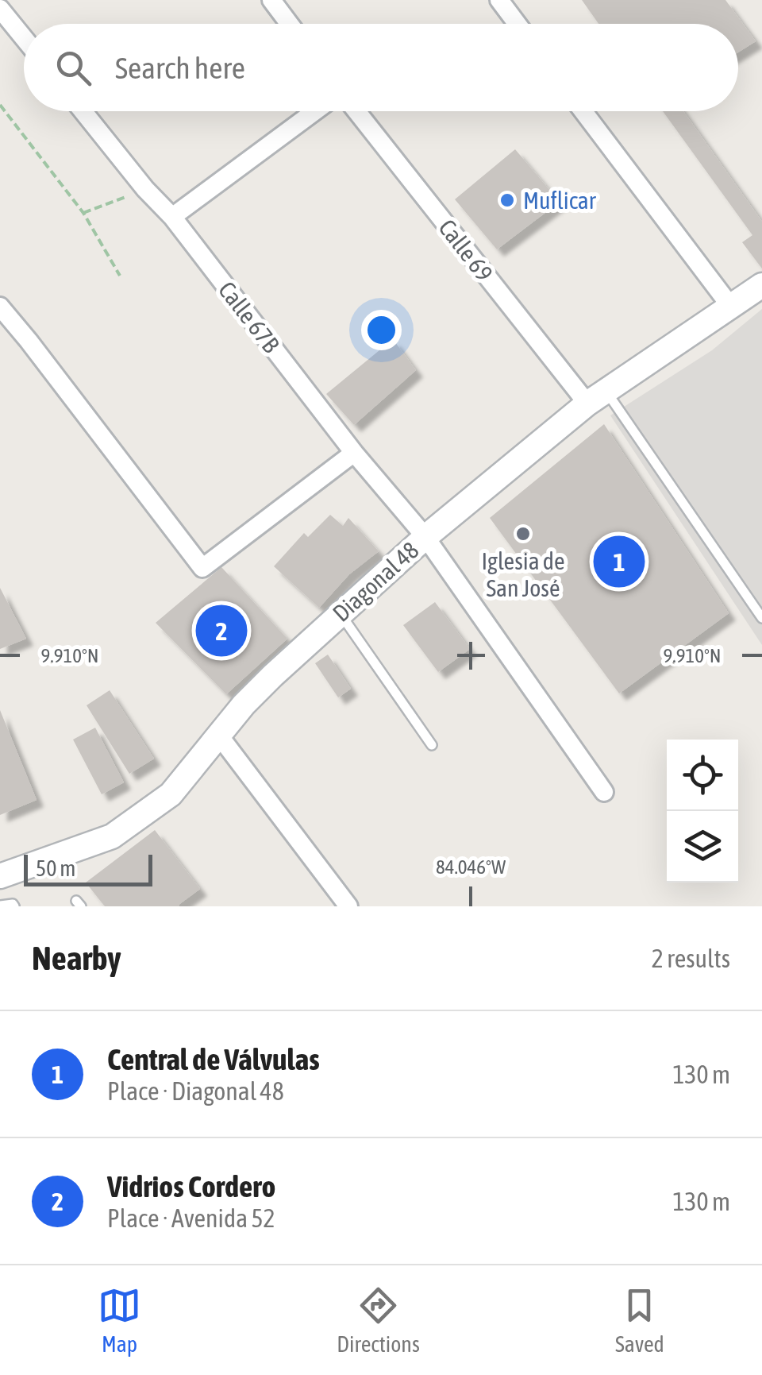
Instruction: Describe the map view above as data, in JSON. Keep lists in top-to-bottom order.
{
  "streets": {
    "street": ["Calle 69", "Calle 67B", "Diagonal 48"]
  },
  "crossings": [
    ["Calle 69", "Diagonal 48"],
    ["Calle 67B", "Diagonal 48"]
  ],
  "places": ["Muflicar", "Iglesia de San José"],
  "scale_bar": "50 m",
  "page": {
    "search": "Search here",
    "pins": ["1", "2"],
    "scale": "50 m",
    "heading": ["Nearby", "2 results"],
    "list": [
      {
        "mark": "1",
        "name": "Central de Válvulas",
        "note": "Place · Diagonal 48",
        "value": "130 m"
      },
      {
        "mark": "2",
        "name": "Vidrios Cordero",
        "note": "Place · Avenida 52",
        "value": "130 m"
      }
    ],
    "nav": ["Map", "Directions", "Saved"]
  },
  "coordinates": ["9.910°N", "84.046°W"]
}
